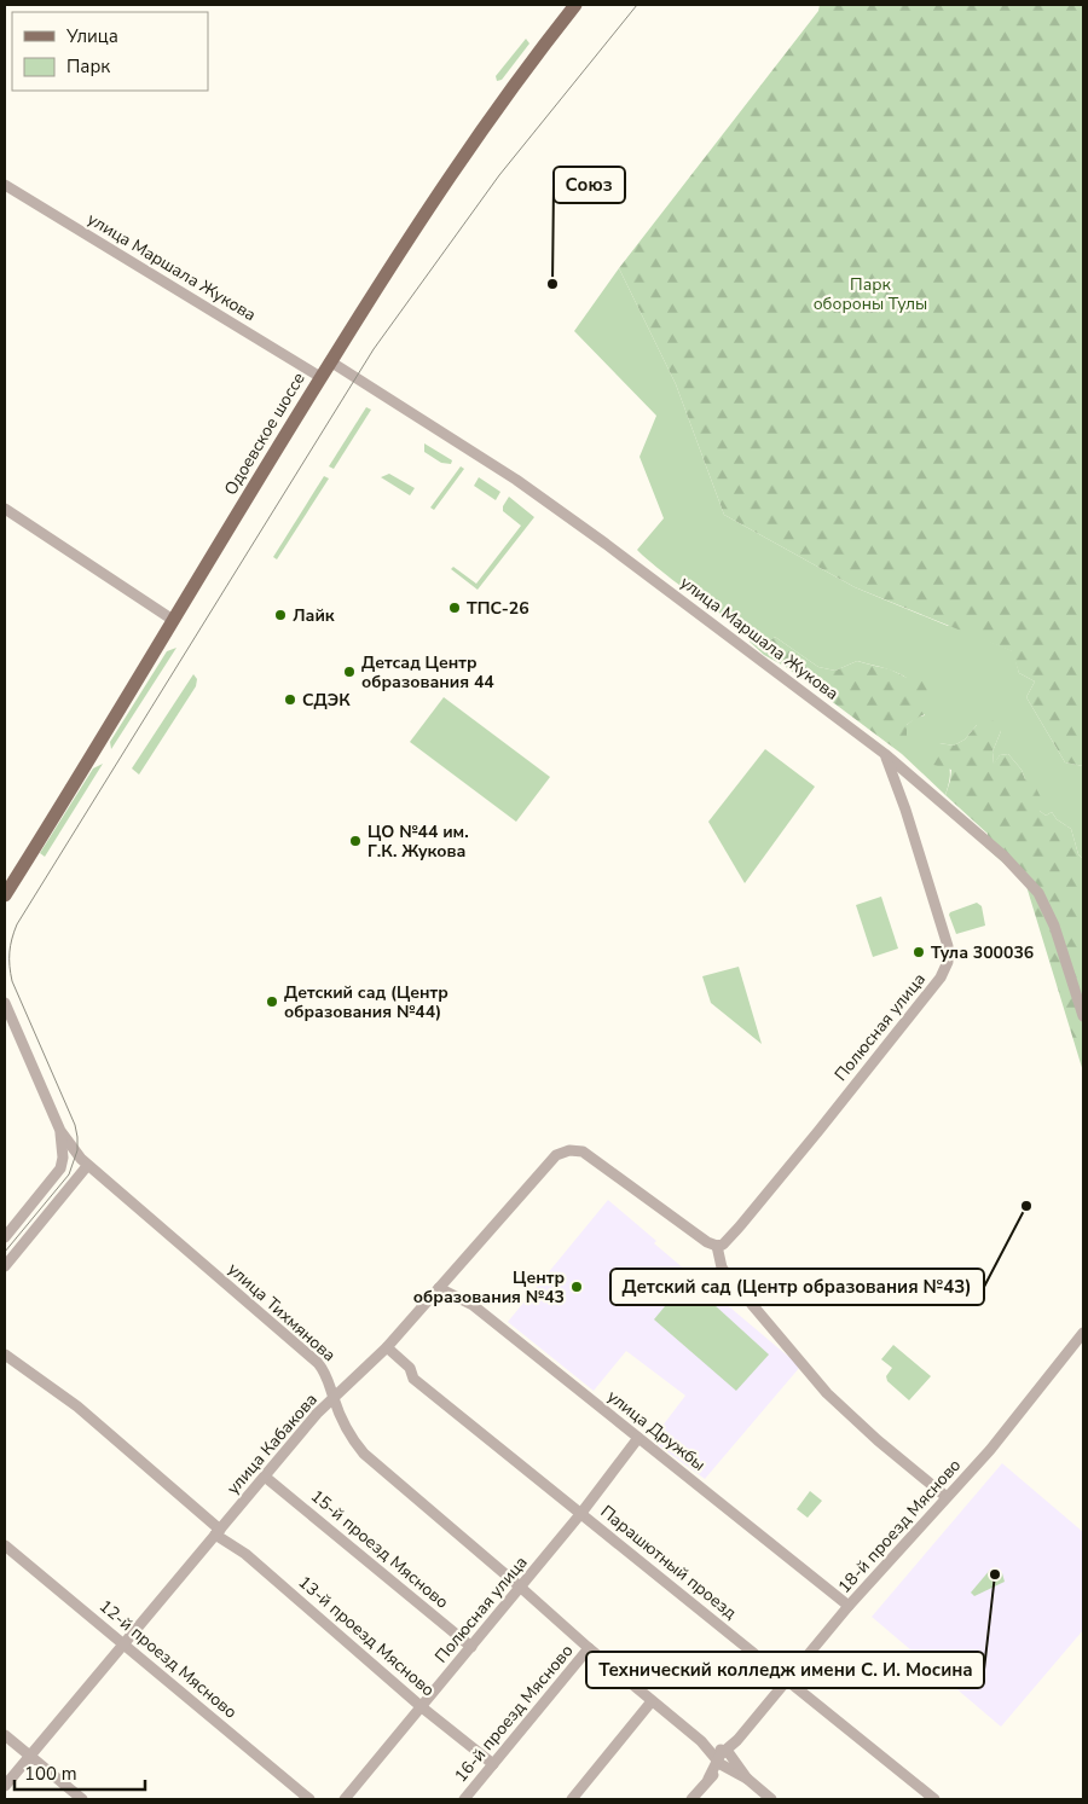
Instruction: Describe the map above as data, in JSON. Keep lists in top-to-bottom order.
{
  "streets": {
    "main road": ["Одоевское шоссе"],
    "street": [
      "улица Маршала Жукова",
      "Полюсная улица",
      "улица Тихмянова",
      "улица Дружбы",
      "улица Кабакова",
      "18-й проезд Мясново",
      "15-й проезд Мясново",
      "Парашютный проезд",
      "13-й проезд Мясново",
      "12-й проезд Мясново",
      "16-й проезд Мясново"
    ]
  },
  "crossings": [
    ["улица Маршала Жукова", "Одоевское шоссе"],
    ["улица Маршала Жукова", "Полюсная улица"],
    ["Полюсная улица", "улица Тихмянова"],
    ["Полюсная улица", "улица Дружбы"],
    ["Полюсная улица", "улица Кабакова"],
    ["Полюсная улица", "15-й проезд Мясново"],
    ["Полюсная улица", "Парашютный проезд"],
    ["Полюсная улица", "13-й проезд Мясново"],
    ["улица Тихмянова", "улица Кабакова"],
    ["улица Тихмянова", "18-й проезд Мясново"],
    ["улица Тихмянова", "16-й проезд Мясново"],
    ["улица Дружбы", "улица Кабакова"],
    ["улица Дружбы", "18-й проезд Мясново"],
    ["улица Кабакова", "15-й проезд Мясново"],
    ["улица Кабакова", "Парашютный проезд"],
    ["улица Кабакова", "13-й проезд Мясново"],
    ["улица Кабакова", "12-й проезд Мясново"],
    ["18-й проезд Мясново", "Парашютный проезд"],
    ["13-й проезд Мясново", "16-й проезд Мясново"]
  ],
  "parks": ["Парк обороны Тулы"],
  "places": [
    "Союз",
    "ТПС-26",
    "Лайк",
    "Детсад Центр образования 44",
    "СДЭК",
    "ЦО №44 им. Г.К. Жукова",
    "Тула 300036",
    "Детский сад (Центр образования №44)",
    "Детский сад (Центр образования №43)",
    "Центр образования №43",
    "Технический колледж имени С. И. Мосина"
  ],
  "legend": ["Улица", "Парк"],
  "scale_bar": "100 m"
}
